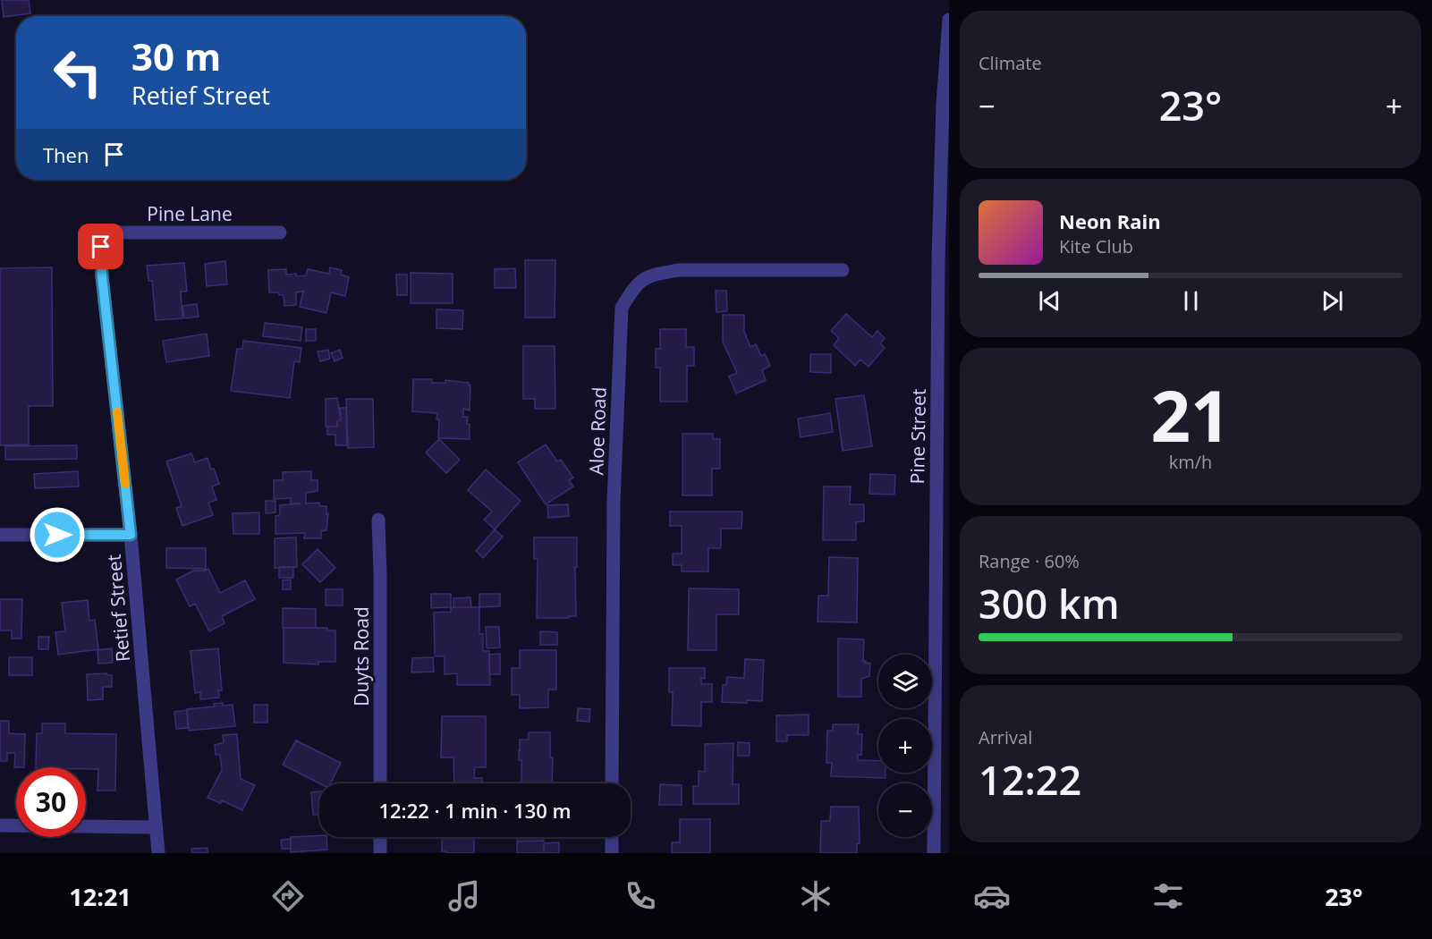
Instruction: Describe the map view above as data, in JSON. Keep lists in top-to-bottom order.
{
  "streets": {
    "street": [
      "Pine Lane",
      "Aloe Road",
      "Pine Street",
      "Retief Street",
      "Duyts Road"
    ]
  },
  "crossings": [
    ["Pine Lane", "Retief Street"]
  ],
  "page": {
    "tile": [
      "Climate",
      ["21", "km/h"],
      ["Range · 60%", "300 km"],
      ["Arrival", "12:22"]
    ],
    "turn": ["30 m", "Retief Street"],
    "heat": ["−", "23°", "+"],
    "then": "Then",
    "song": ["Neon Rain", "Kite Club"],
    "map_buttons": ["+", "−"],
    "limit": "30",
    "trip": "12:22 · 1 min · 130 m",
    "tabs": ["12:21", "23°"]
  }
}
